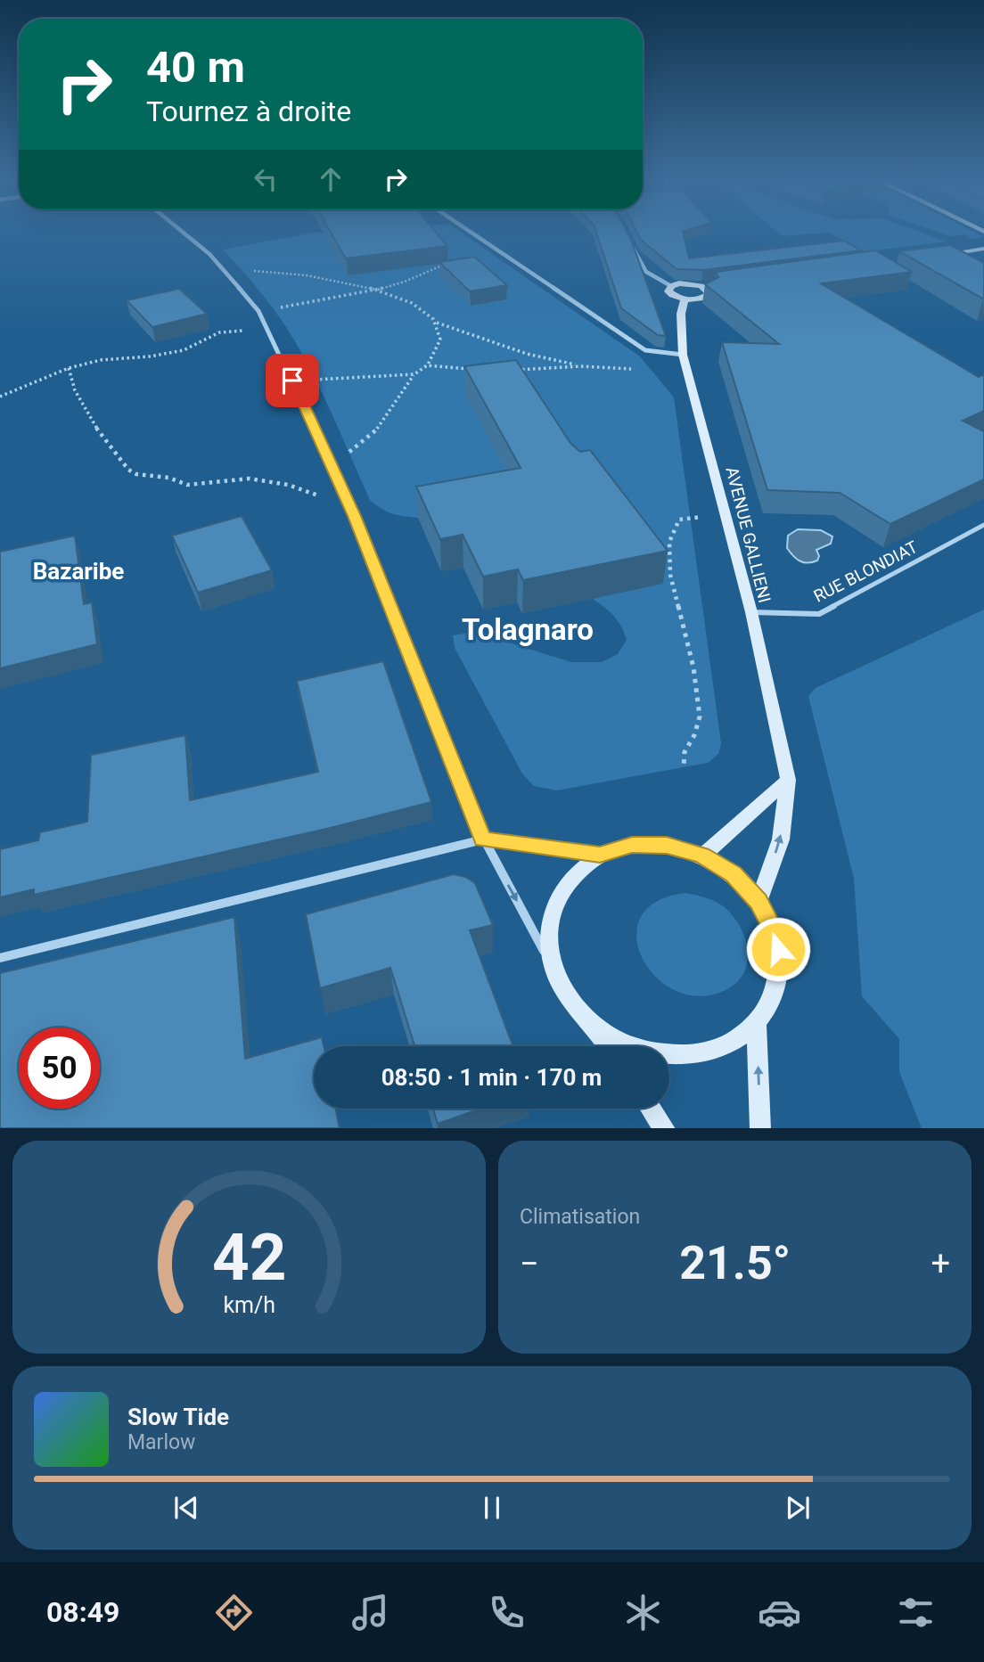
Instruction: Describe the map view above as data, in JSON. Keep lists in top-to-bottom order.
{
  "streets": {
    "main road": ["AVENUE GALLIENI"],
    "lane": ["RUE BLONDIAT"]
  },
  "crossings": [
    ["AVENUE GALLIENI", "RUE BLONDIAT"]
  ],
  "districts": ["Bazaribe", "Tolagnaro"],
  "page": {
    "turn": ["40 m", "Tournez à droite"],
    "limit": "50",
    "trip": "08:50 · 1 min · 170 m",
    "tile": "Climatisation",
    "heat": ["−", "21.5°", "+"],
    "song": ["Slow Tide", "Marlow"],
    "tabs": "08:49",
    "gauge": ["42", "km/h"]
  }
}
